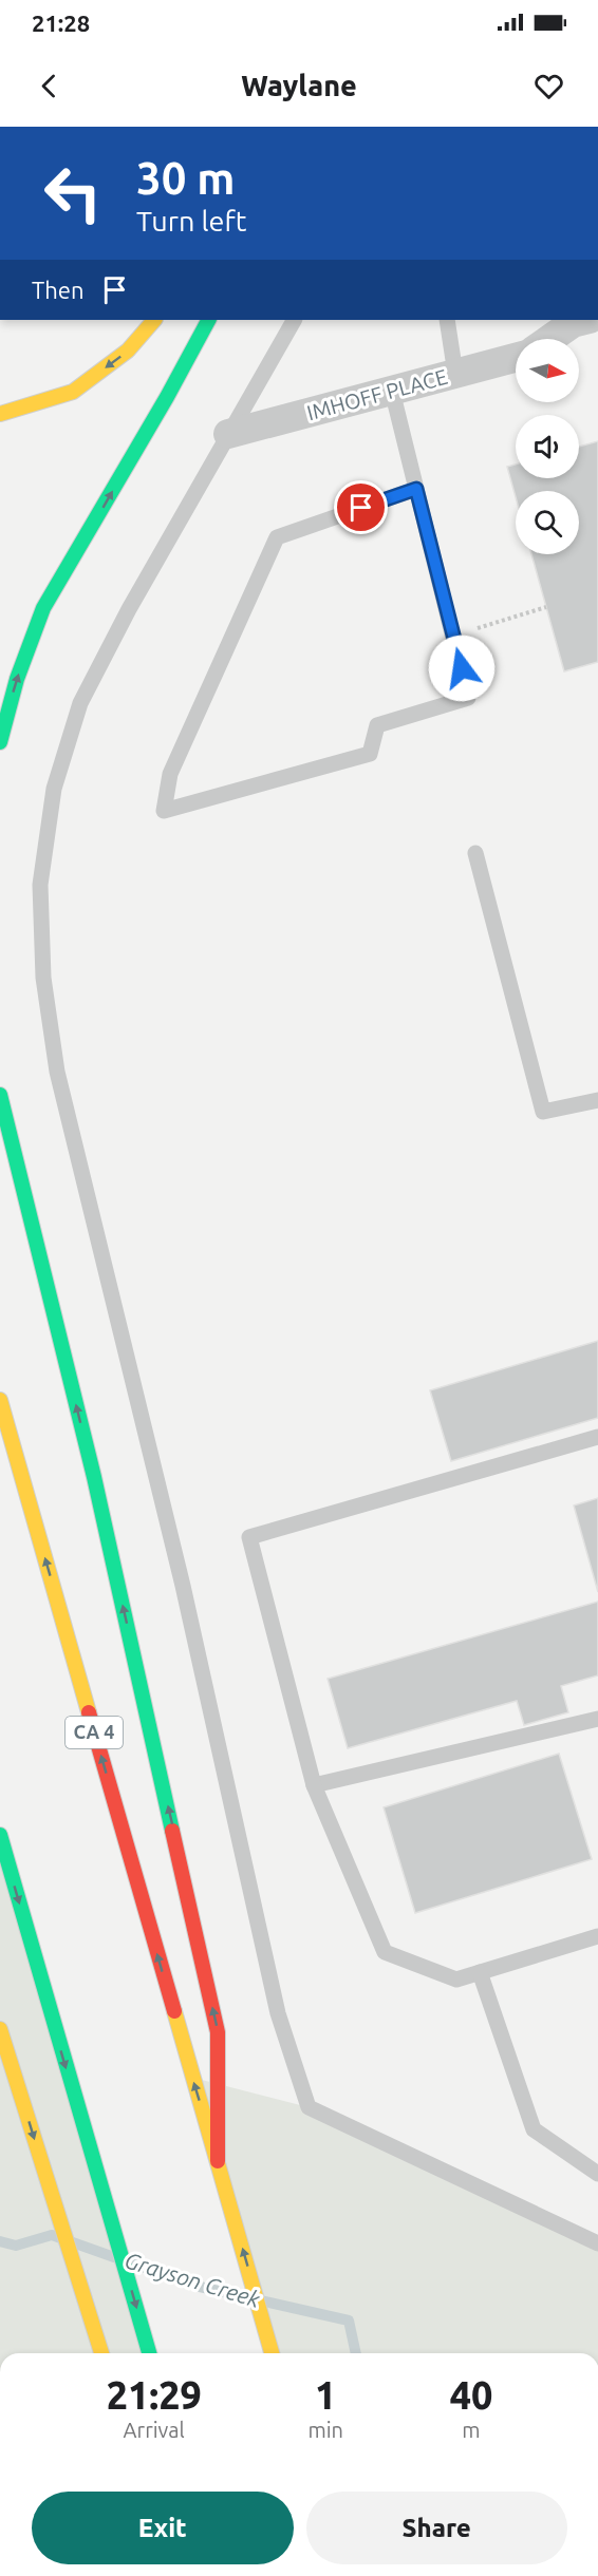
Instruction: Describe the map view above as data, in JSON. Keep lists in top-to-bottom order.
{
  "streets": {
    "highway": ["CA 4"],
    "street": ["IMHOFF PLACE"]
  },
  "water": ["Grayson Creek"],
  "north": "right",
  "page": {
    "status": "21:28",
    "header": "Waylane",
    "turn": ["30 m", "Turn left"],
    "then": "Then",
    "eta": [
      "21:29",
      "Arrival",
      "1",
      "min",
      "40",
      "m"
    ],
    "buttons": ["Exit", "Share"]
  }
}
